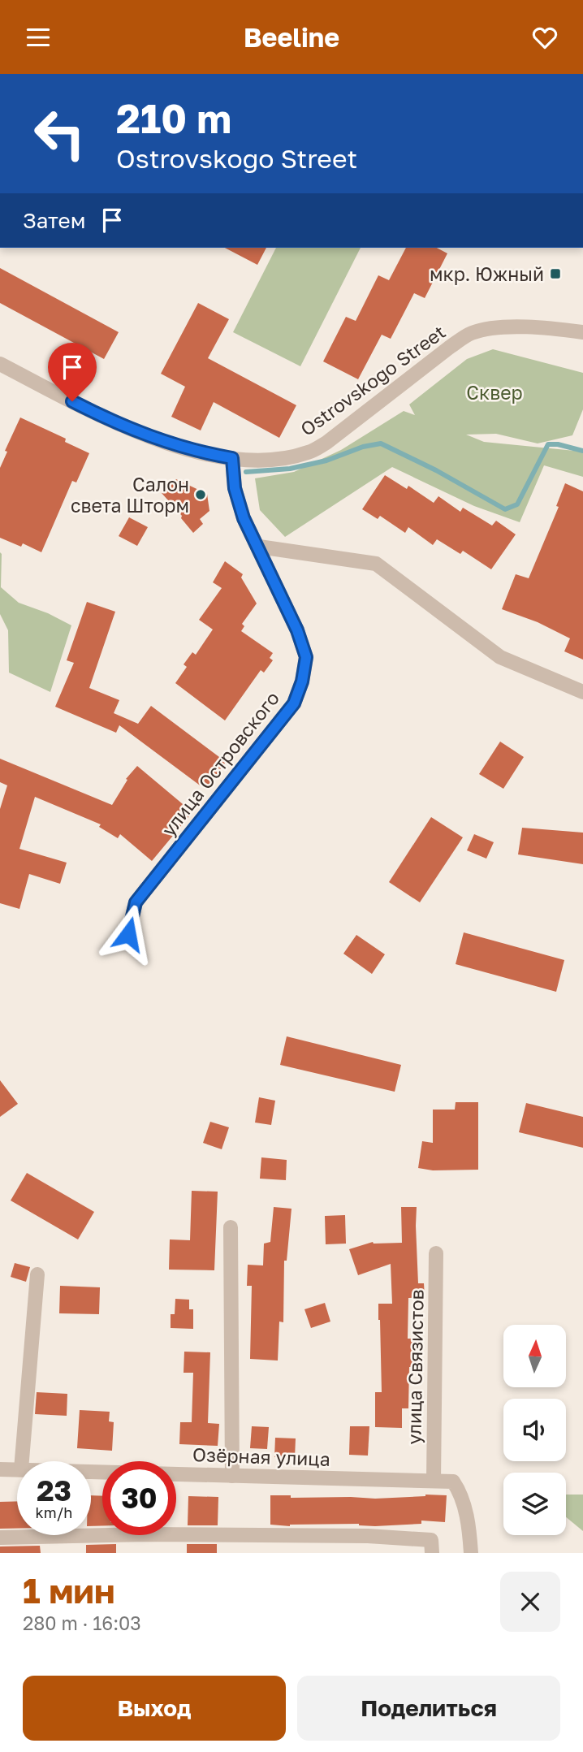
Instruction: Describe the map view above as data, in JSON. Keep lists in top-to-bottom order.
{
  "streets": {
    "street": [
      "Ostrovskogo Street",
      "улица Островского",
      "улица Связистов",
      "Озёрная улица"
    ]
  },
  "crossings": [
    ["Ostrovskogo Street", "улица Островского"],
    ["улица Связистов", "Озёрная улица"]
  ],
  "parks": ["Сквер"],
  "places": {
    "transit": ["мкр. Южный"],
    "other": ["Салон света Шторм"]
  },
  "north": "top",
  "page": {
    "header": "Beeline",
    "turn": ["210 m", "Ostrovskogo Street"],
    "then": "Затем",
    "speed": "23 km/h",
    "limit": "30",
    "heading": ["1 мин", "280 m · 16:03"],
    "buttons": ["Выход", "Поделиться"]
  }
}
